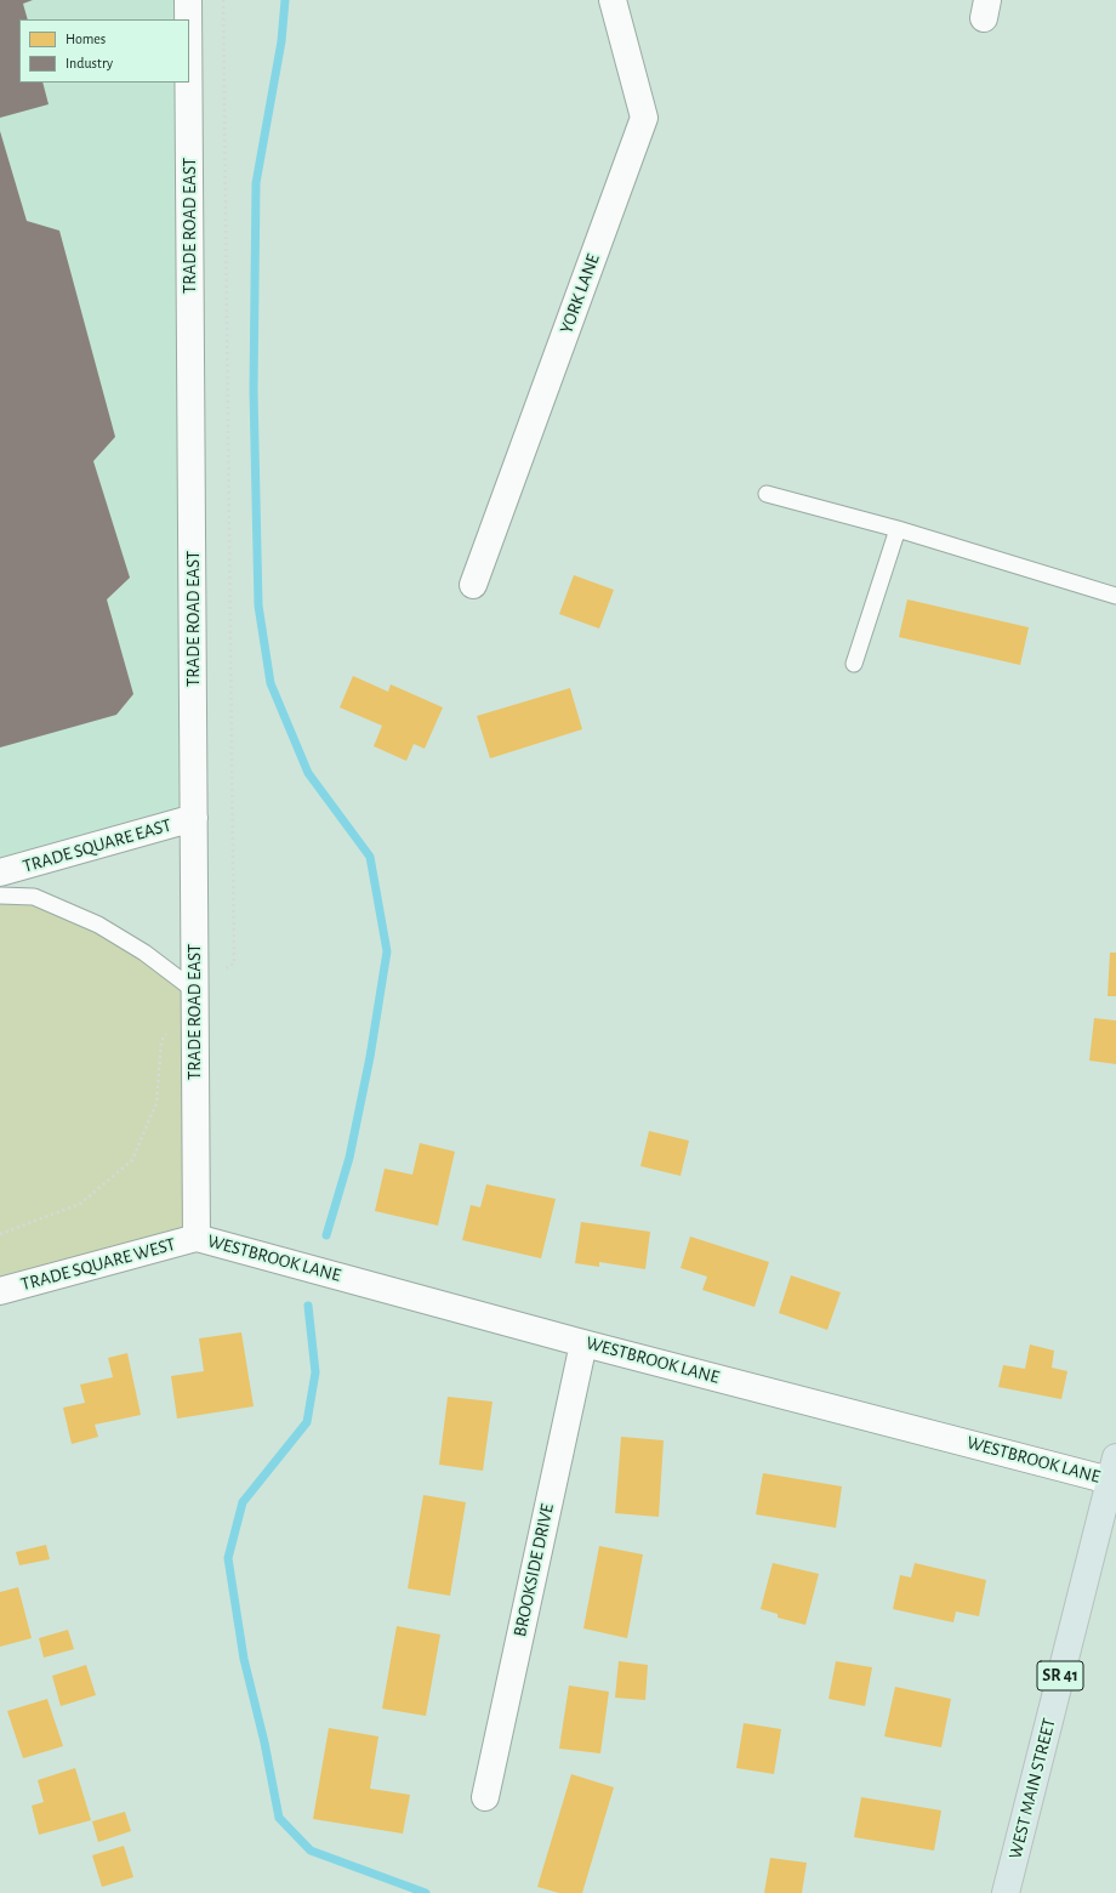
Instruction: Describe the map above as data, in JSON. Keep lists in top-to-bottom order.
{
  "streets": {
    "main road": ["SR 41", "WEST MAIN STREET"],
    "street": [
      "TRADE ROAD EAST",
      "YORK LANE",
      "TRADE SQUARE EAST",
      "WESTBROOK LANE",
      "TRADE SQUARE WEST",
      "BROOKSIDE DRIVE"
    ]
  },
  "crossings": [
    ["TRADE ROAD EAST", "TRADE SQUARE EAST"],
    ["TRADE ROAD EAST", "WESTBROOK LANE"],
    ["TRADE ROAD EAST", "TRADE SQUARE WEST"],
    ["WESTBROOK LANE", "TRADE SQUARE WEST"],
    ["WESTBROOK LANE", "BROOKSIDE DRIVE"],
    ["WESTBROOK LANE", "WEST MAIN STREET"]
  ],
  "legend": ["Homes", "Industry"]
}
